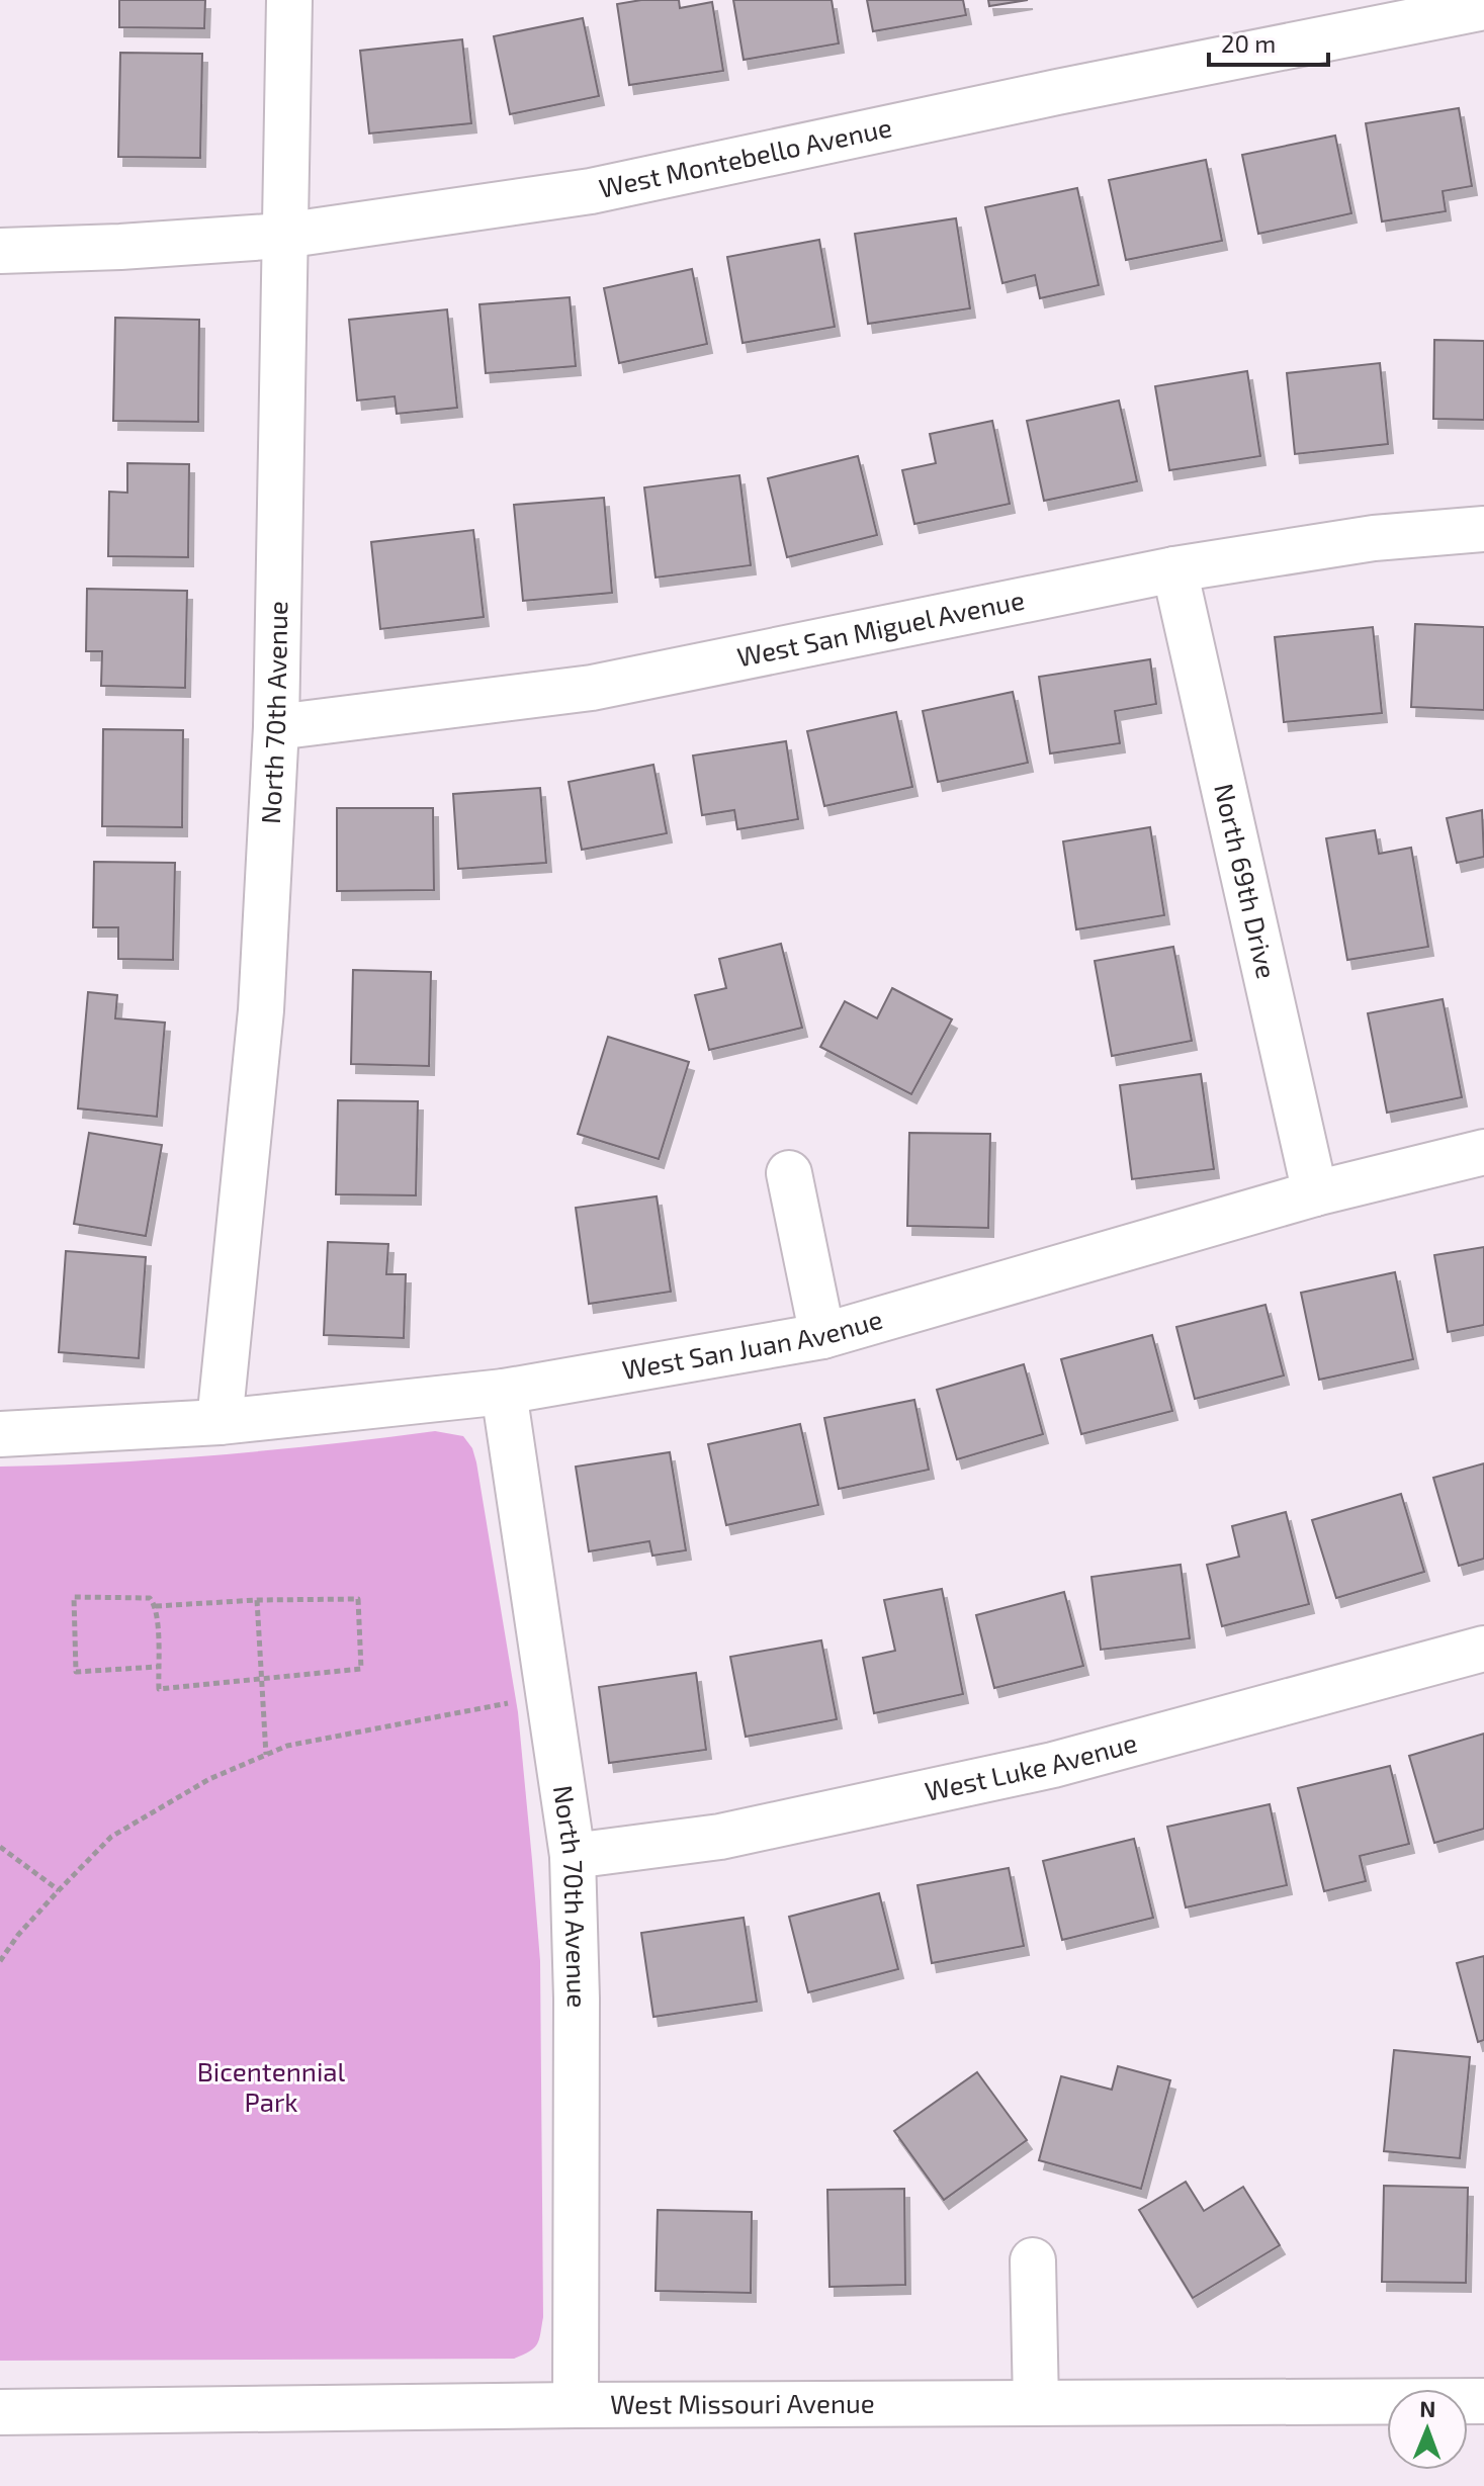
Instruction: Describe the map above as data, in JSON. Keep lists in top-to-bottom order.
{
  "streets": {
    "street": [
      "West Montebello Avenue",
      "West San Miguel Avenue",
      "North 70th Avenue",
      "North 69th Drive",
      "West San Juan Avenue",
      "West Luke Avenue",
      "West Missouri Avenue"
    ]
  },
  "crossings": [
    ["West Montebello Avenue", "North 70th Avenue"],
    ["West San Miguel Avenue", "North 70th Avenue"],
    ["West San Miguel Avenue", "North 69th Drive"],
    ["North 70th Avenue", "West San Juan Avenue"],
    ["North 70th Avenue", "West Luke Avenue"],
    ["North 70th Avenue", "West Missouri Avenue"],
    ["North 69th Drive", "West San Juan Avenue"]
  ],
  "parks": ["Bicentennial Park"],
  "scale_bar": "20 m",
  "north": "top"
}
